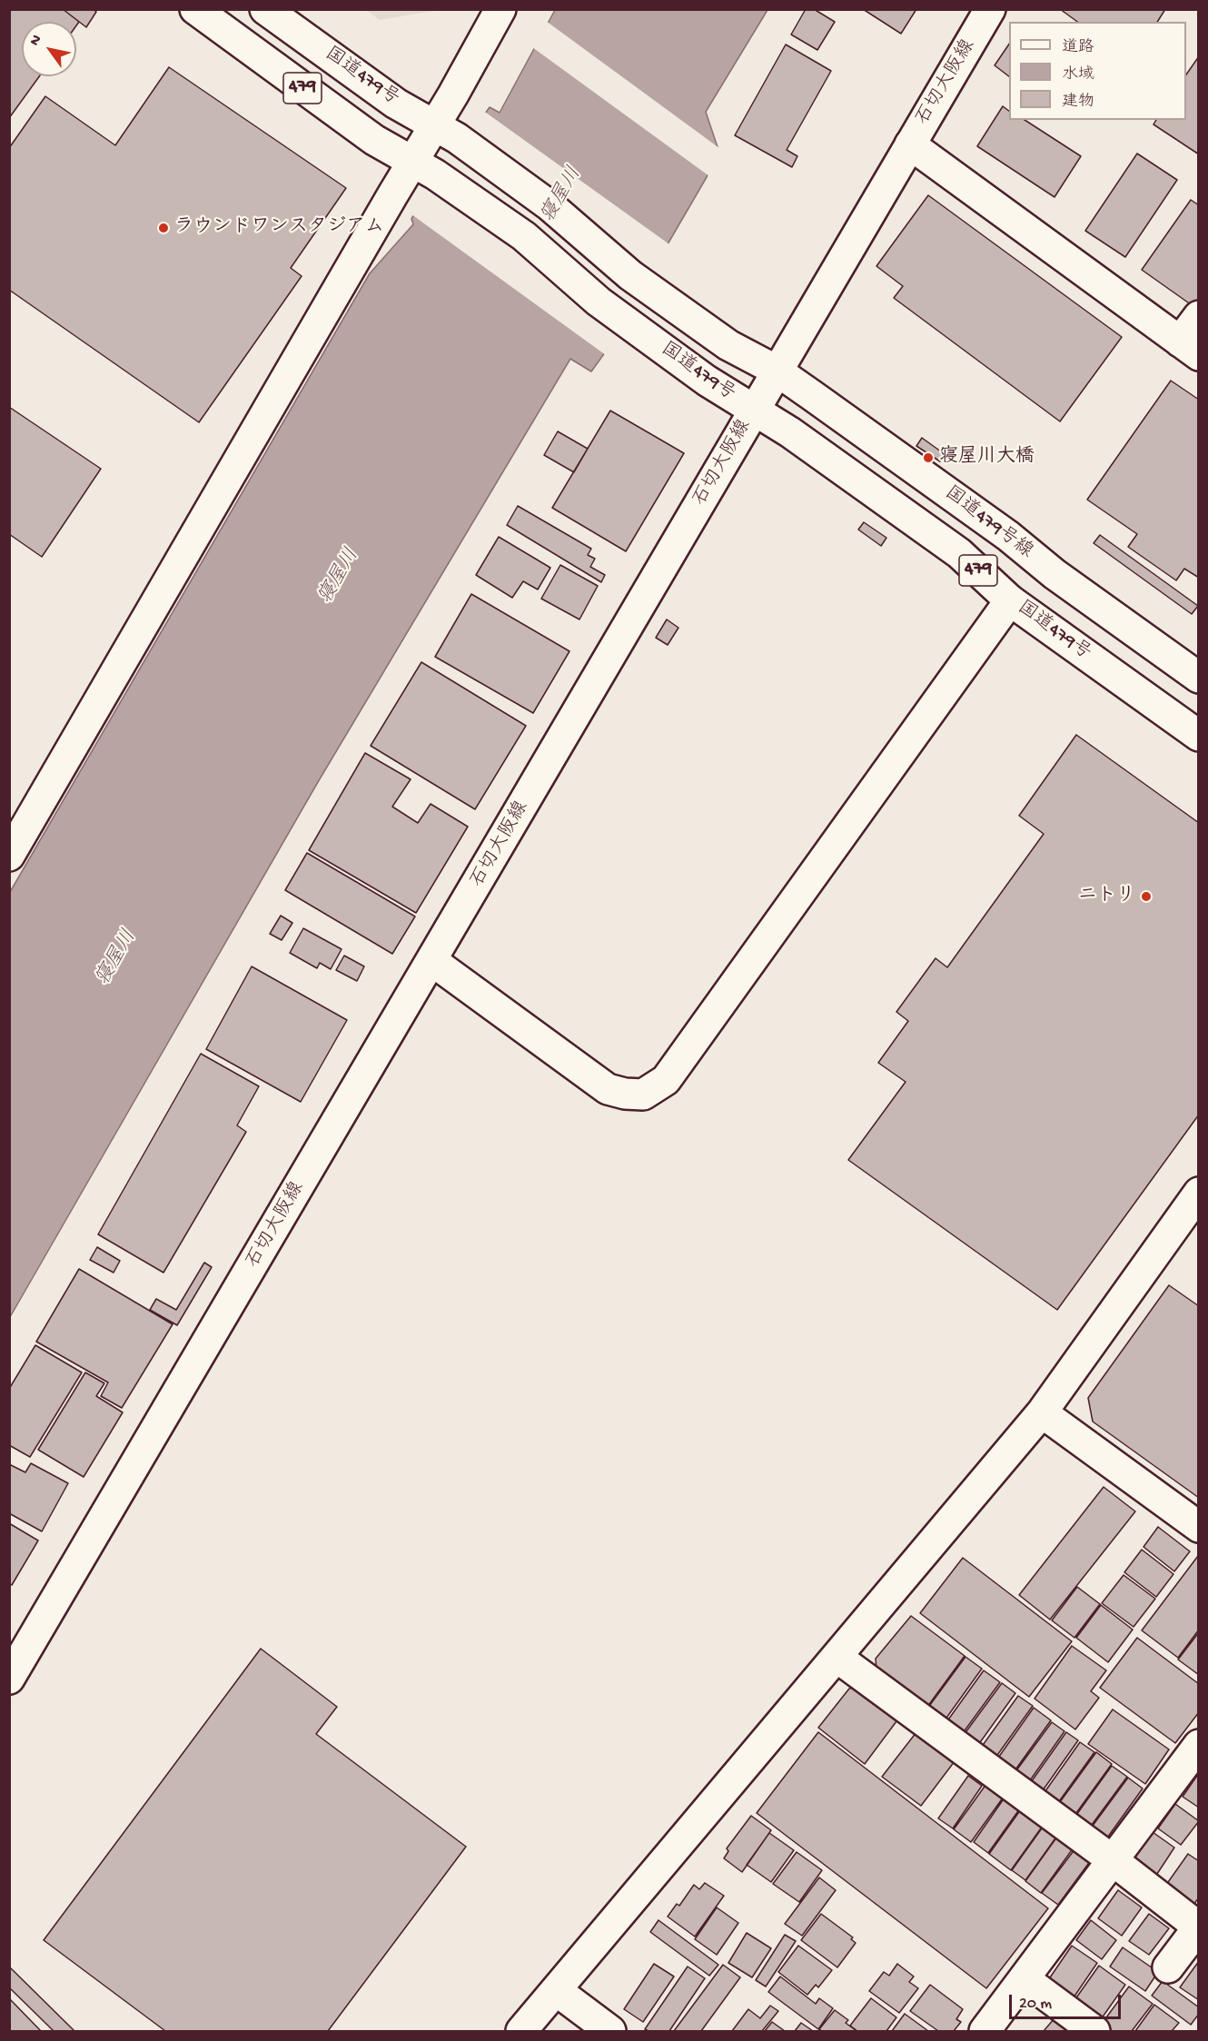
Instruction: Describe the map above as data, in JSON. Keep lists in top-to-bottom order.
{
  "streets": {
    "main road": [
      "国道479号",
      "石切大阪線",
      "479",
      "国道479号線"
    ]
  },
  "crossings": [
    ["国道479号", "石切大阪線"],
    ["国道479号", "国道479号線"],
    ["石切大阪線", "国道479号線"]
  ],
  "water": ["寝屋川"],
  "places": ["ラウンドワンスタジアム", "寝屋川大橋", "ニトリ"],
  "legend": ["道路", "水域", "建物"],
  "scale_bar": "20 m",
  "north": "top left"
}
